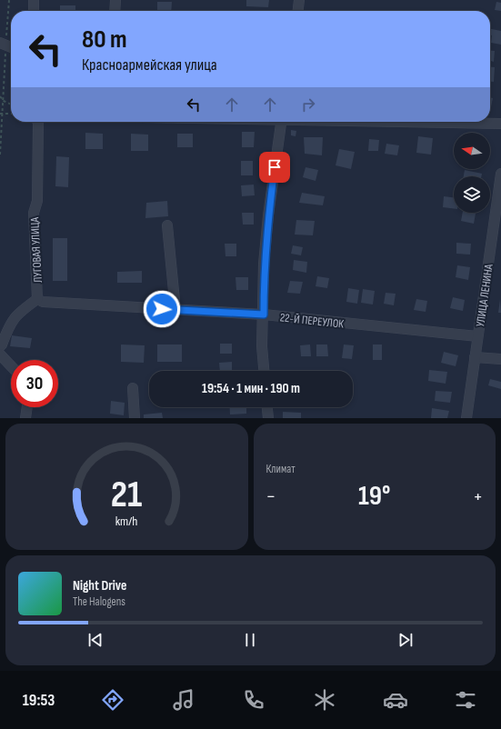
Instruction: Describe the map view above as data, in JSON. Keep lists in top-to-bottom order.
{
  "streets": {
    "street": ["ЛУГОВАЯ УЛИЦА", "УЛИЦА ЛЕНИНА", "22-Й ПЕРЕУЛОК"]
  },
  "crossings": [
    ["ЛУГОВАЯ УЛИЦА", "22-Й ПЕРЕУЛОК"],
    ["УЛИЦА ЛЕНИНА", "22-Й ПЕРЕУЛОК"]
  ],
  "north": "left",
  "page": {
    "turn": ["80 m", "Красноармейская улица"],
    "limit": "30",
    "trip": "19:54 · 1 мин · 190 m",
    "tile": "Климат",
    "heat": ["−", "19°", "+"],
    "song": ["Night Drive", "The Halogens"],
    "tabs": "19:53",
    "gauge": ["21", "km/h"]
  }
}
